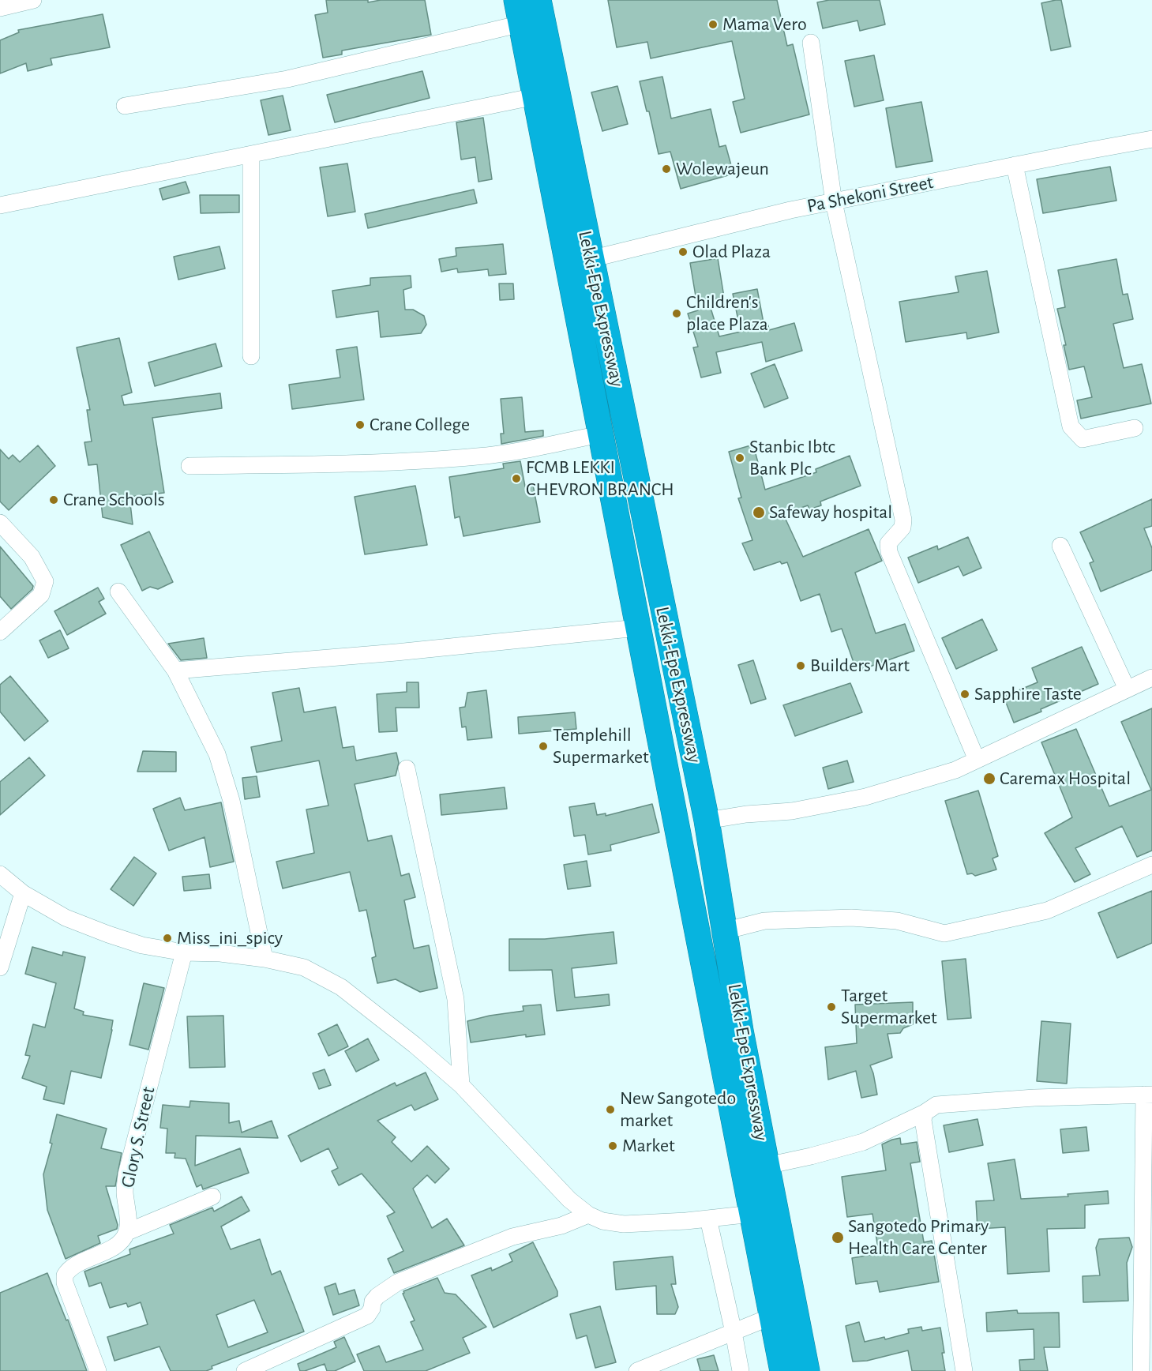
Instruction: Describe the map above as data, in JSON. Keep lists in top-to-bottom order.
{
  "streets": {
    "highway": ["Lekki-Epe Expressway"],
    "street": ["Pa Shekoni Street", "Glory S. Street"]
  },
  "crossings": [
    ["Pa Shekoni Street", "Lekki-Epe Expressway"]
  ],
  "places": [
    "Mama Vero",
    "Wolewajeun",
    "Olad Plaza",
    "Children's place Plaza",
    "Crane College",
    "Stanbic Ibtc Bank Plc",
    "FCMB LEKKI CHEVRON BRANCH",
    "Crane Schools",
    "Safeway hospital",
    "Builders Mart",
    "Sapphire Taste",
    "Templehill Supermarket",
    "Caremax Hospital",
    "Miss_ini_spicy",
    "Target Supermarket",
    "New Sangotedo market",
    "Market",
    "Sangotedo Primary Health Care Center"
  ]
}
